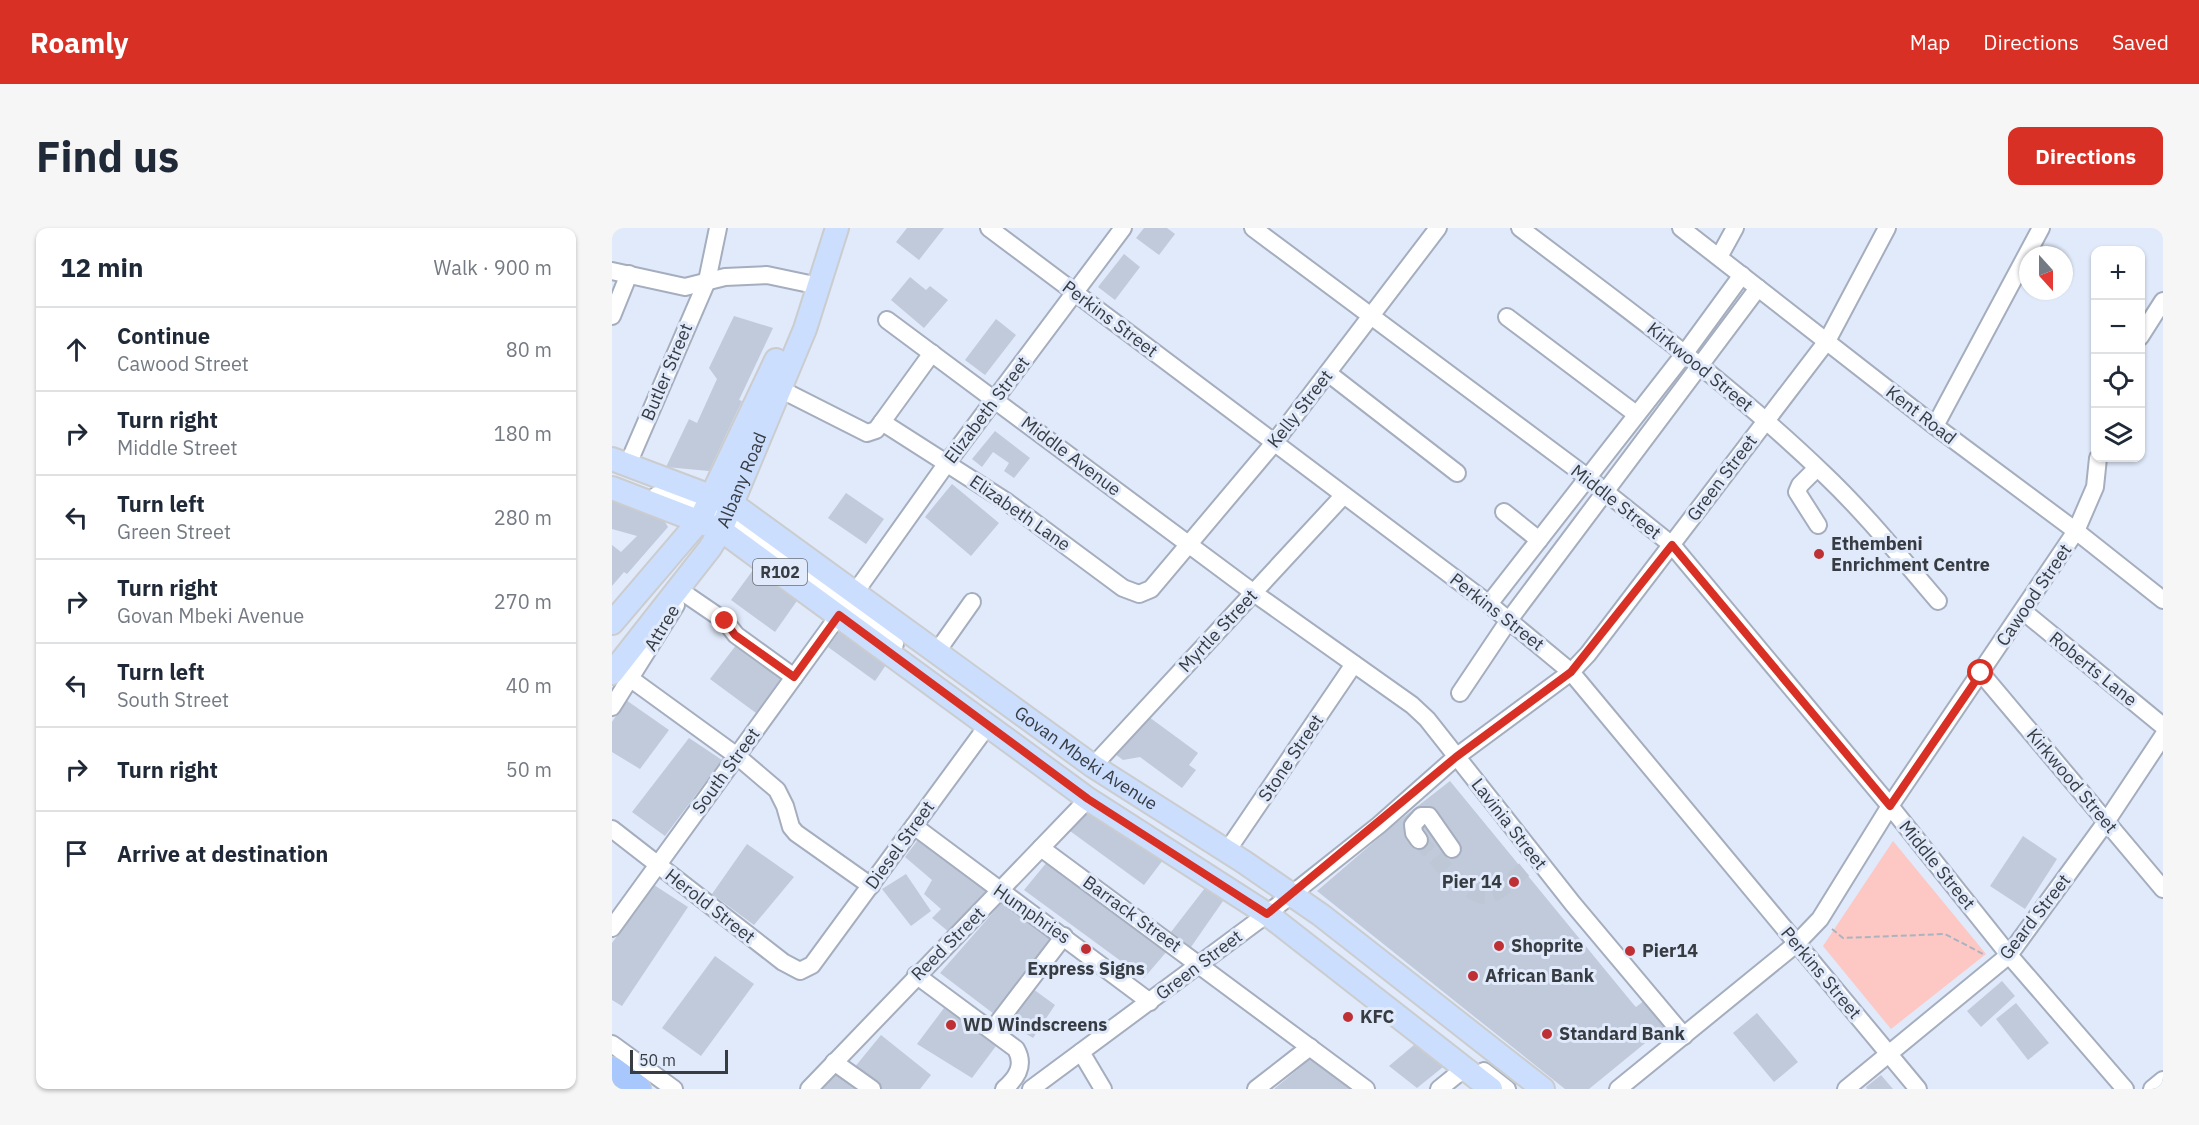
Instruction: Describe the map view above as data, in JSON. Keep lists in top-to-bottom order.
{
  "streets": {
    "main road": ["Albany Road", "R102", "Govan Mbeki Avenue"],
    "street": [
      "Perkins Street",
      "Kirkwood Street",
      "Butler Street",
      "Kelly Street",
      "Elizabeth Street",
      "Kent Road",
      "Middle Avenue",
      "Green Street",
      "Middle Street",
      "Elizabeth Lane",
      "Cawood Street",
      "Attree",
      "Myrtle Street",
      "Roberts Lane",
      "Stone Street",
      "South Street",
      "Lavinia Street",
      "Diesel Street",
      "Herold Street",
      "Humphries",
      "Barrack Street",
      "Geard Street",
      "Reed Street"
    ]
  },
  "crossings": [
    ["Perkins Street", "Kelly Street"],
    ["Perkins Street", "Elizabeth Street"],
    ["Perkins Street", "Green Street"],
    ["Perkins Street", "Cawood Street"],
    ["Perkins Street", "Myrtle Street"],
    ["Perkins Street", "Geard Street"],
    ["Kirkwood Street", "Green Street"],
    ["Kirkwood Street", "Cawood Street"],
    ["Kirkwood Street", "Geard Street"],
    ["Butler Street", "Govan Mbeki Avenue"],
    ["Kelly Street", "Middle Avenue"],
    ["Kelly Street", "Middle Street"],
    ["Kelly Street", "Elizabeth Lane"],
    ["Elizabeth Street", "Middle Avenue"],
    ["Elizabeth Street", "Elizabeth Lane"],
    ["Elizabeth Street", "Govan Mbeki Avenue"],
    ["Kent Road", "Green Street"],
    ["Kent Road", "Cawood Street"],
    ["Middle Avenue", "Myrtle Street"],
    ["Middle Avenue", "Lavinia Street"],
    ["Green Street", "Middle Street"],
    ["Green Street", "Govan Mbeki Avenue"],
    ["Green Street", "Lavinia Street"],
    ["Green Street", "Humphries"],
    ["Green Street", "Barrack Street"],
    ["Albany Road", "Attree"],
    ["Albany Road", "Govan Mbeki Avenue"],
    ["Middle Street", "Cawood Street"],
    ["Middle Street", "Geard Street"],
    ["Cawood Street", "Roberts Lane"],
    ["Cawood Street", "Lavinia Street"],
    ["Attree", "Govan Mbeki Avenue"],
    ["Myrtle Street", "Govan Mbeki Avenue"],
    ["Myrtle Street", "Lavinia Street"],
    ["Govan Mbeki Avenue", "Stone Street"],
    ["Govan Mbeki Avenue", "South Street"],
    ["Govan Mbeki Avenue", "Diesel Street"],
    ["Govan Mbeki Avenue", "Reed Street"],
    ["Stone Street", "Lavinia Street"],
    ["South Street", "Herold Street"],
    ["Diesel Street", "Herold Street"],
    ["Diesel Street", "Humphries"],
    ["Humphries", "Reed Street"],
    ["Barrack Street", "Reed Street"]
  ],
  "places": [
    "Ethembeni Enrichment Centre",
    "Pier 14",
    "Shoprite",
    "Express Signs",
    "Pier14",
    "African Bank",
    "KFC",
    "WD Windscreens",
    "Standard Bank"
  ],
  "scale_bar": "50 m",
  "north": "bottom",
  "page": {
    "header": "Roamly",
    "nav": ["Map", "Directions", "Saved"],
    "buttons": "Directions",
    "title": "Find us",
    "heading": ["12 min", "Walk · 900 m"],
    "map_buttons": ["+", "−"],
    "list": [
      ["Continue", "Cawood Street", "80 m"],
      ["Turn right", "Middle Street", "180 m"],
      ["Turn left", "Green Street", "280 m"],
      ["Turn right", "Govan Mbeki Avenue", "270 m"],
      ["Turn left", "South Street", "40 m"],
      ["Turn right", "50 m"],
      "Arrive at destination"
    ],
    "scale": "50 m"
  }
}
